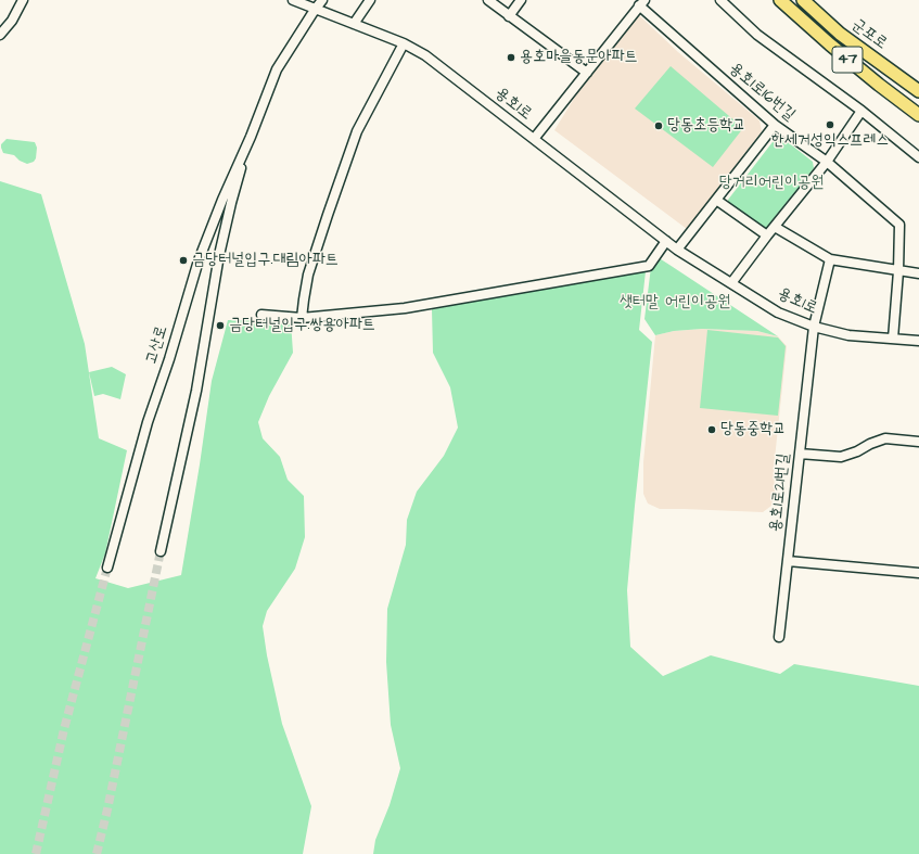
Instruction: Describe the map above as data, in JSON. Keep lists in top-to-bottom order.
{
  "streets": {
    "main road": ["군포로", "47"],
    "street": [
      "용호1로16번길",
      "용호1로",
      "고산로",
      "용호1로21번길"
    ]
  },
  "crossings": [
    ["용호1로16번길", "용호1로"],
    ["용호1로", "고산로"],
    ["용호1로", "용호1로21번길"]
  ],
  "parks": ["당거리어린이공원", "샛터말 어린이공원"],
  "places": [
    "용호마을동문아파트",
    "한세거성익스프레스",
    "당동초등학교",
    "금당터널입구.대림아파트",
    "금당터널입구.쌍용아파트",
    "당동중학교"
  ]
}
